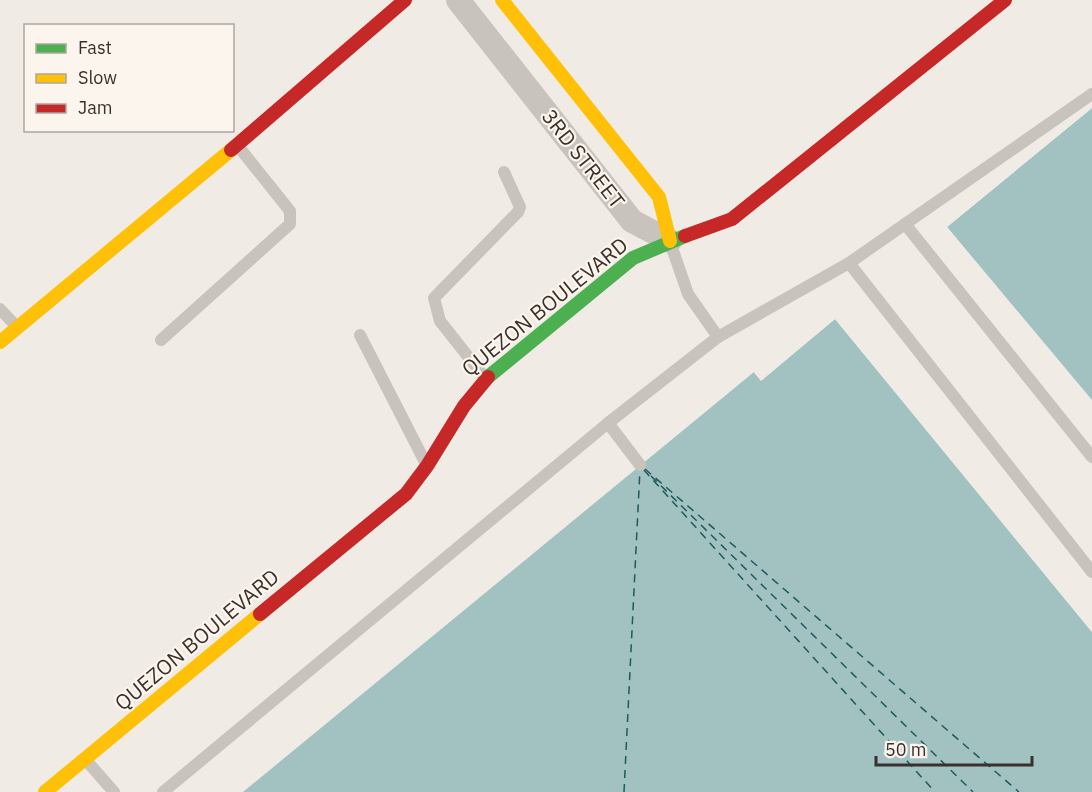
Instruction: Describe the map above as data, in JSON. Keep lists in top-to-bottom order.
{
  "streets": {
    "street": ["3RD STREET", "QUEZON BOULEVARD"]
  },
  "crossings": [
    ["3RD STREET", "QUEZON BOULEVARD"]
  ],
  "legend": ["Fast", "Slow", "Jam"],
  "scale_bar": "50 m"
}
